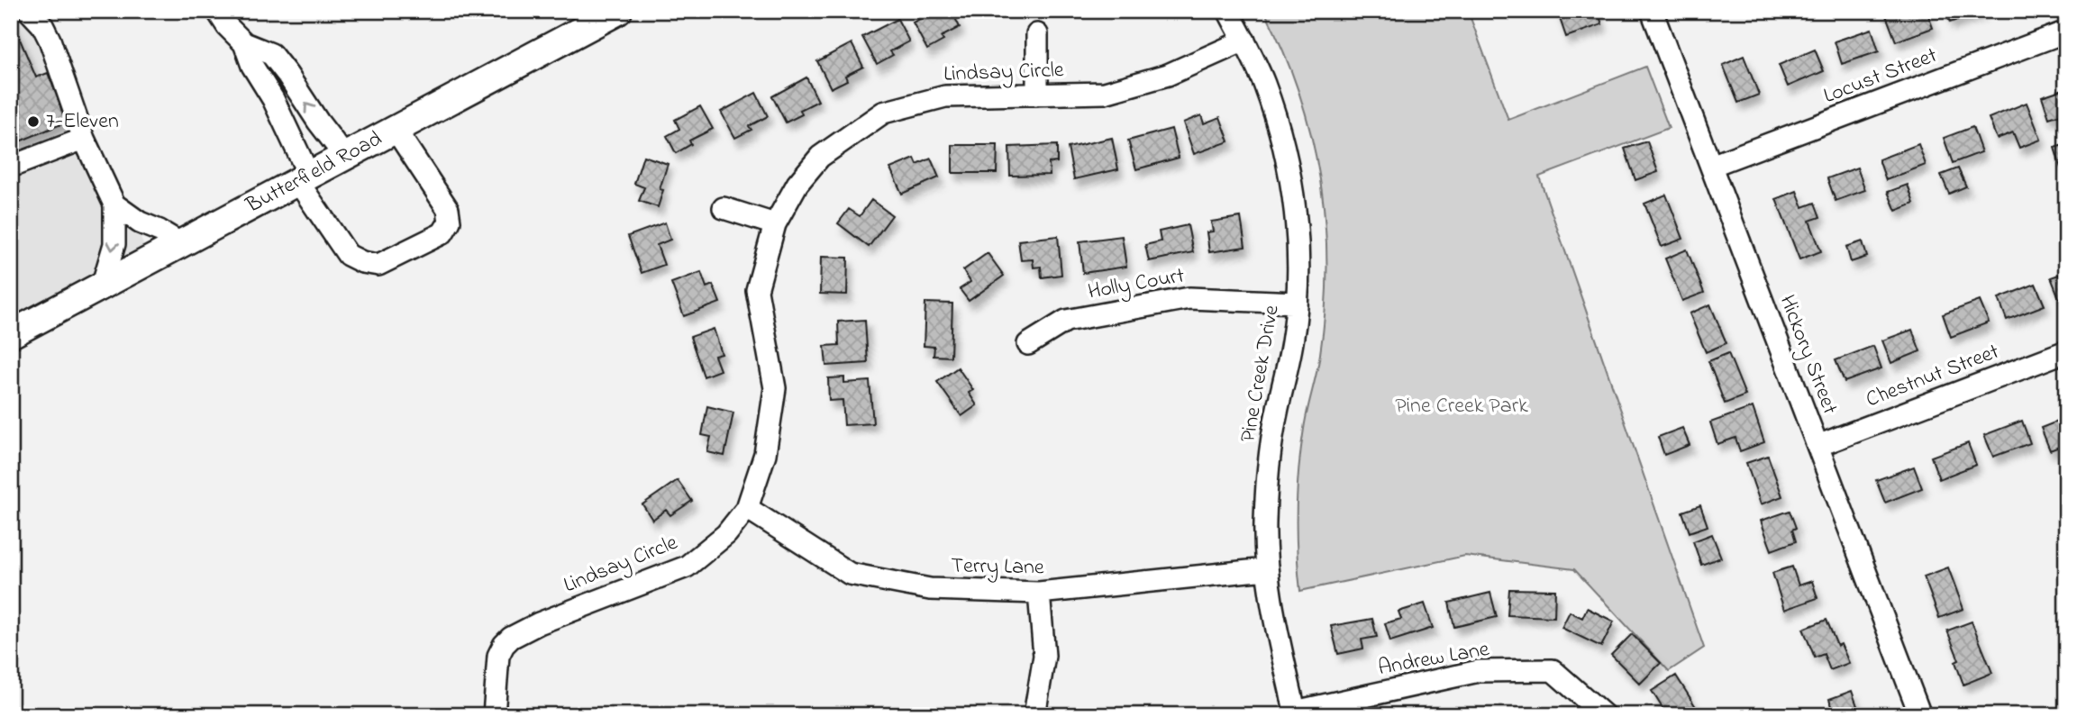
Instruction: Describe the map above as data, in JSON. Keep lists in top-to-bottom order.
{
  "streets": {
    "main road": ["Butterfield Road"],
    "street": [
      "Lindsay Circle",
      "Locust Street",
      "Holly Court",
      "Hickory Street",
      "Pine Creek Drive",
      "Chestnut Street",
      "Terry Lane",
      "Andrew Lane"
    ]
  },
  "crossings": [
    ["Lindsay Circle", "Pine Creek Drive"],
    ["Lindsay Circle", "Terry Lane"],
    ["Locust Street", "Hickory Street"],
    ["Holly Court", "Pine Creek Drive"],
    ["Hickory Street", "Chestnut Street"],
    ["Pine Creek Drive", "Terry Lane"],
    ["Pine Creek Drive", "Andrew Lane"]
  ],
  "parks": ["Pine Creek Park"],
  "places": ["7-Eleven"]
}
